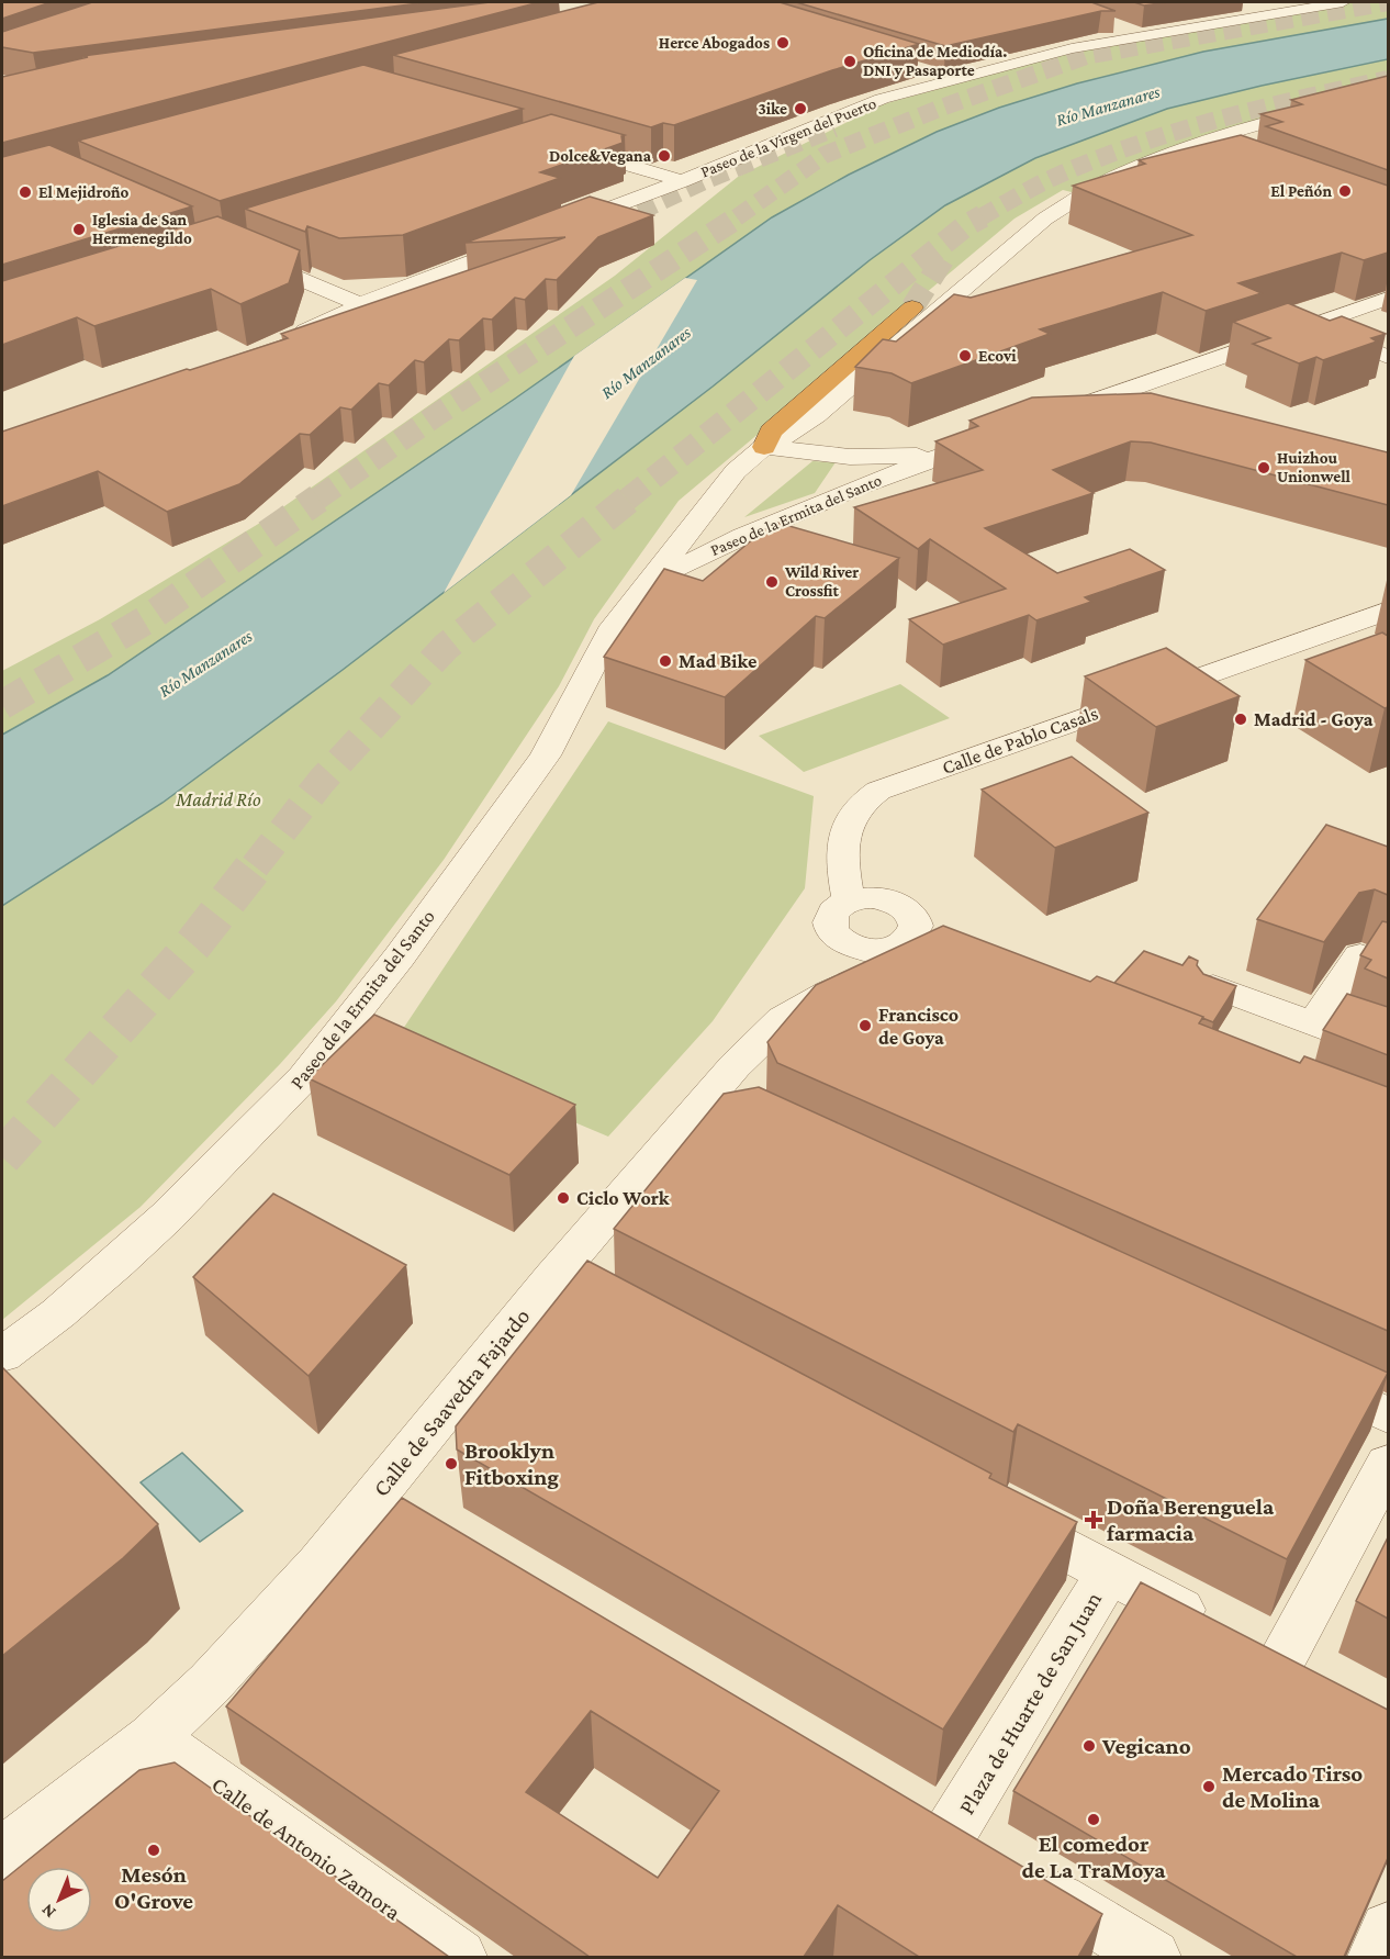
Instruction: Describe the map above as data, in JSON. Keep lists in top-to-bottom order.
{
  "streets": {
    "street": [
      "Paseo de la Virgen del Puerto",
      "Paseo de la Ermita del Santo",
      "Calle de Pablo Casals",
      "Calle de Saavedra Fajardo",
      "Plaza de Huarte de San Juan",
      "Calle de Antonio Zamora"
    ]
  },
  "crossings": [
    ["Calle de Saavedra Fajardo", "Calle de Antonio Zamora"]
  ],
  "water": ["Río Manzanares"],
  "parks": ["Madrid Río"],
  "places": {
    "other": [
      "Herce Abogados",
      "Oficina de Mediodía. DNI y Pasaporte",
      "3ike",
      "Dolce&Vegana",
      "El Peñón",
      "El Mejidroño",
      "Iglesia de San Hermenegildo",
      "Ecovi",
      "Huizhou Unionwell",
      "Wild River Crossfit",
      "Mad Bike",
      "Madrid - Goya",
      "Francisco de Goya",
      "Ciclo Work",
      "Brooklyn Fitboxing",
      "Vegicano",
      "Mercado Tirso de Molina",
      "El comedor de La TraMoya",
      "Mesón O'Grove"
    ],
    "health": ["Doña Berenguela farmacia"]
  },
  "north": "bottom left"
}
